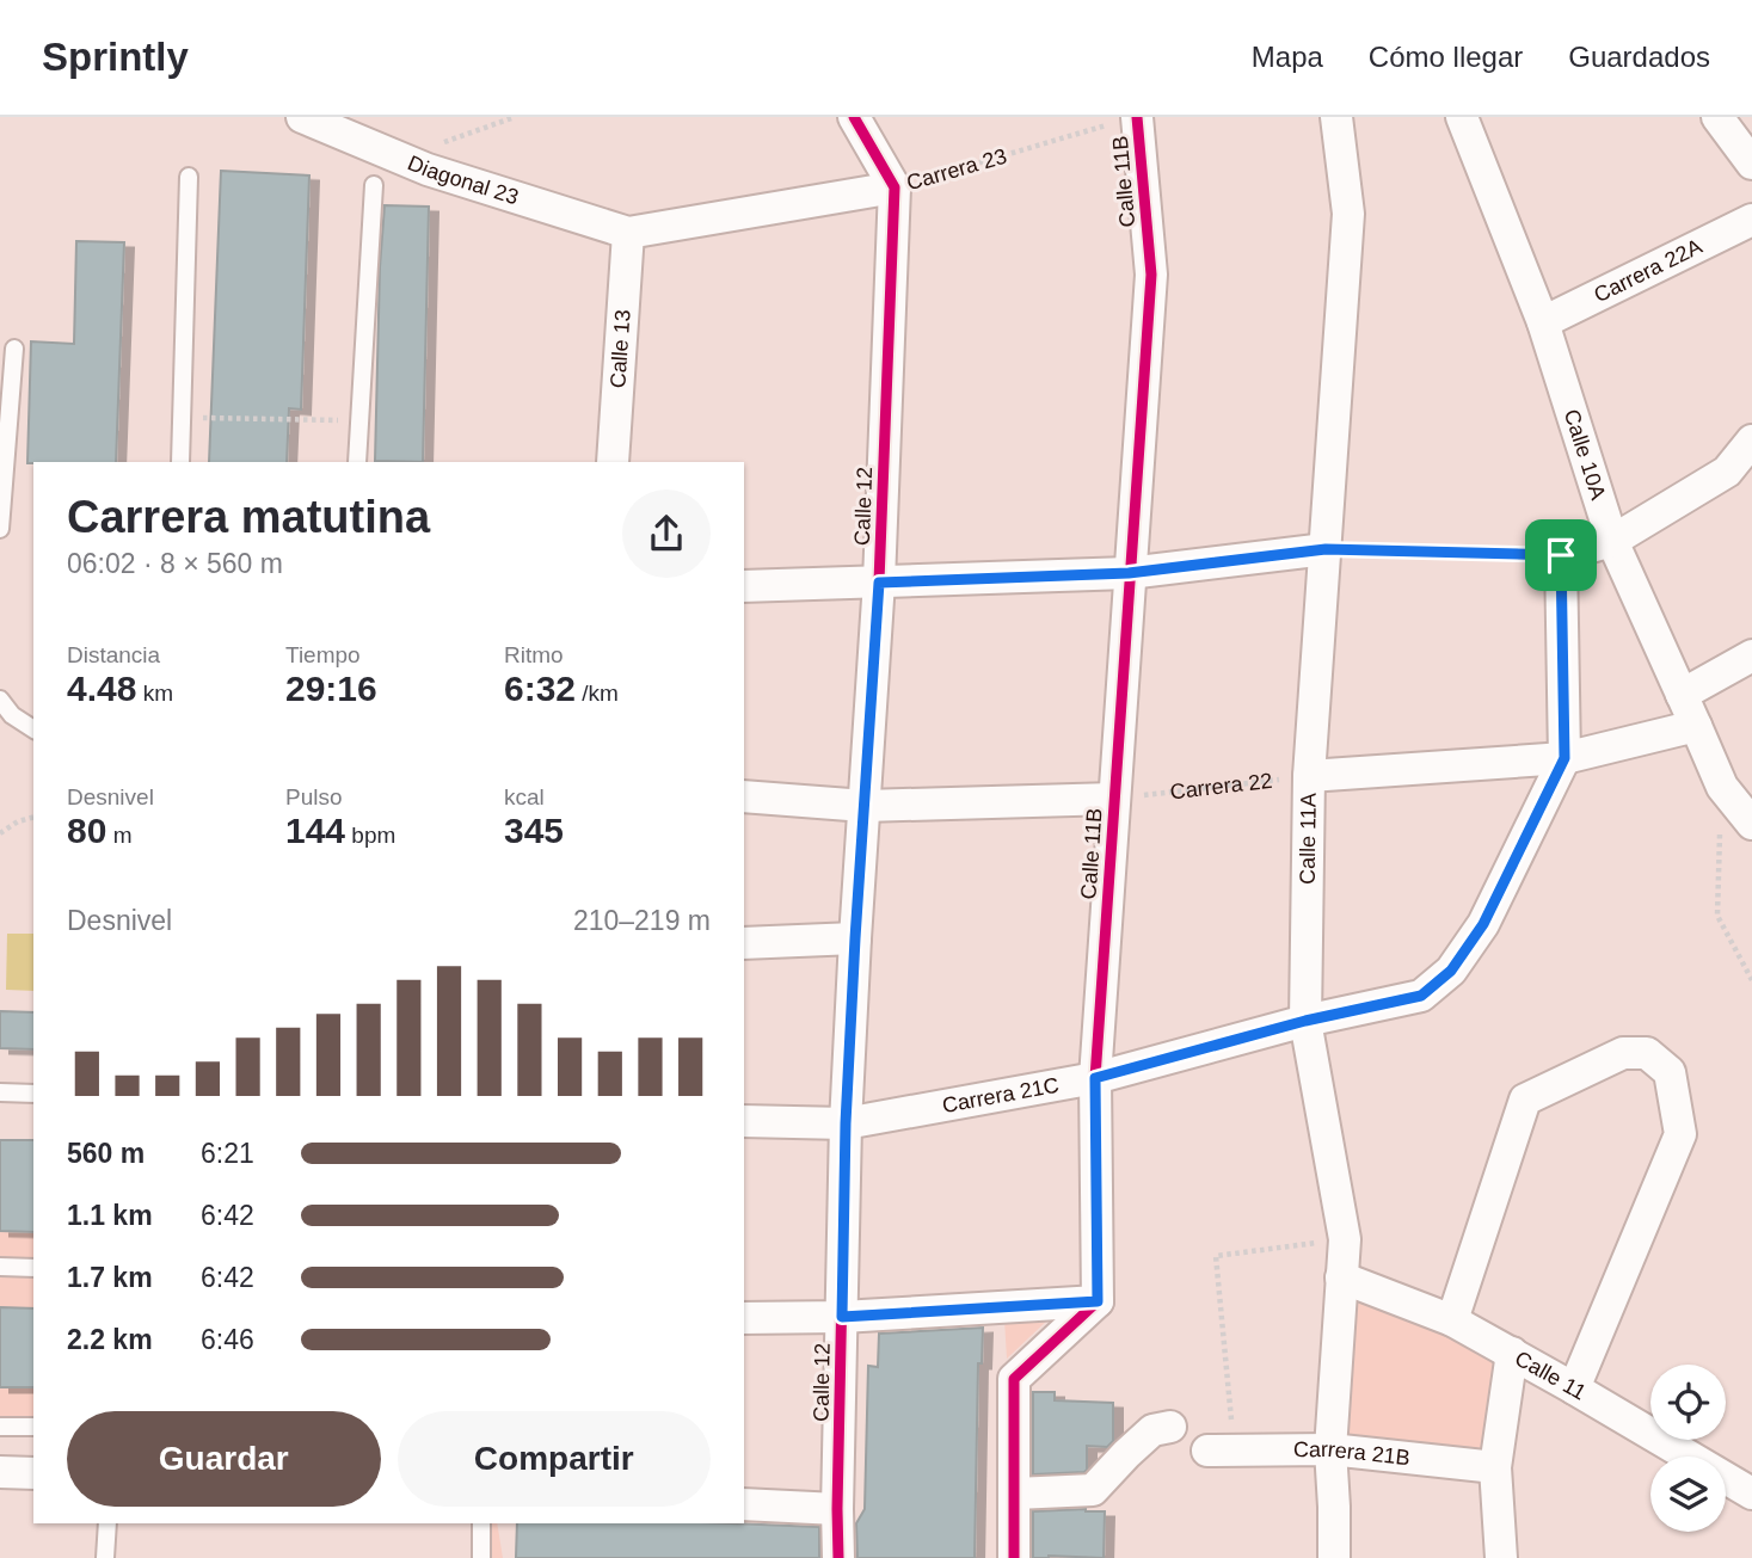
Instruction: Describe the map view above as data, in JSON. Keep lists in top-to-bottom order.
{
  "streets": {
    "street": [
      "Carrera 23",
      "Diagonal 23",
      "Calle 11B",
      "Carrera 22A",
      "Calle 13",
      "Calle 10A",
      "Calle 12",
      "Calle 11A",
      "Carrera 21C",
      "Calle 11",
      "Carrera 21B"
    ],
    "path": ["Carrera 22"]
  },
  "crossings": [
    ["Carrera 23", "Diagonal 23"],
    ["Carrera 23", "Calle 11B"],
    ["Carrera 23", "Calle 13"],
    ["Carrera 23", "Calle 12"],
    ["Diagonal 23", "Calle 13"],
    ["Calle 11B", "Carrera 22"],
    ["Calle 11B", "Carrera 21C"],
    ["Carrera 22A", "Calle 10A"],
    ["Calle 12", "Carrera 21C"],
    ["Carrera 22", "Calle 11A"],
    ["Calle 11A", "Carrera 21C"],
    ["Calle 11A", "Calle 11"],
    ["Calle 11A", "Carrera 21B"]
  ],
  "page": {
    "header": "Sprintly",
    "nav": ["Mapa", "Cómo llegar", "Guardados"],
    "heading": ["Carrera matutina", "06:02 · 8 × 560 m"],
    "stats": [
      ["Distancia", "4.48 km"],
      ["Tiempo", "29:16"],
      ["Ritmo", "6:32 /km"],
      ["Desnivel", "80 m"],
      ["Pulso", "144 bpm"],
      ["kcal", "345"]
    ],
    "chart": ["Desnivel", "210–219 m"],
    "list": [
      {
        "name": "560 m",
        "note": "6:21"
      },
      {
        "name": "1.1 km",
        "note": "6:42"
      },
      {
        "name": "1.7 km",
        "note": "6:42"
      },
      {
        "name": "2.2 km",
        "note": "6:46"
      }
    ],
    "buttons": ["Guardar", "Compartir"]
  }
}
